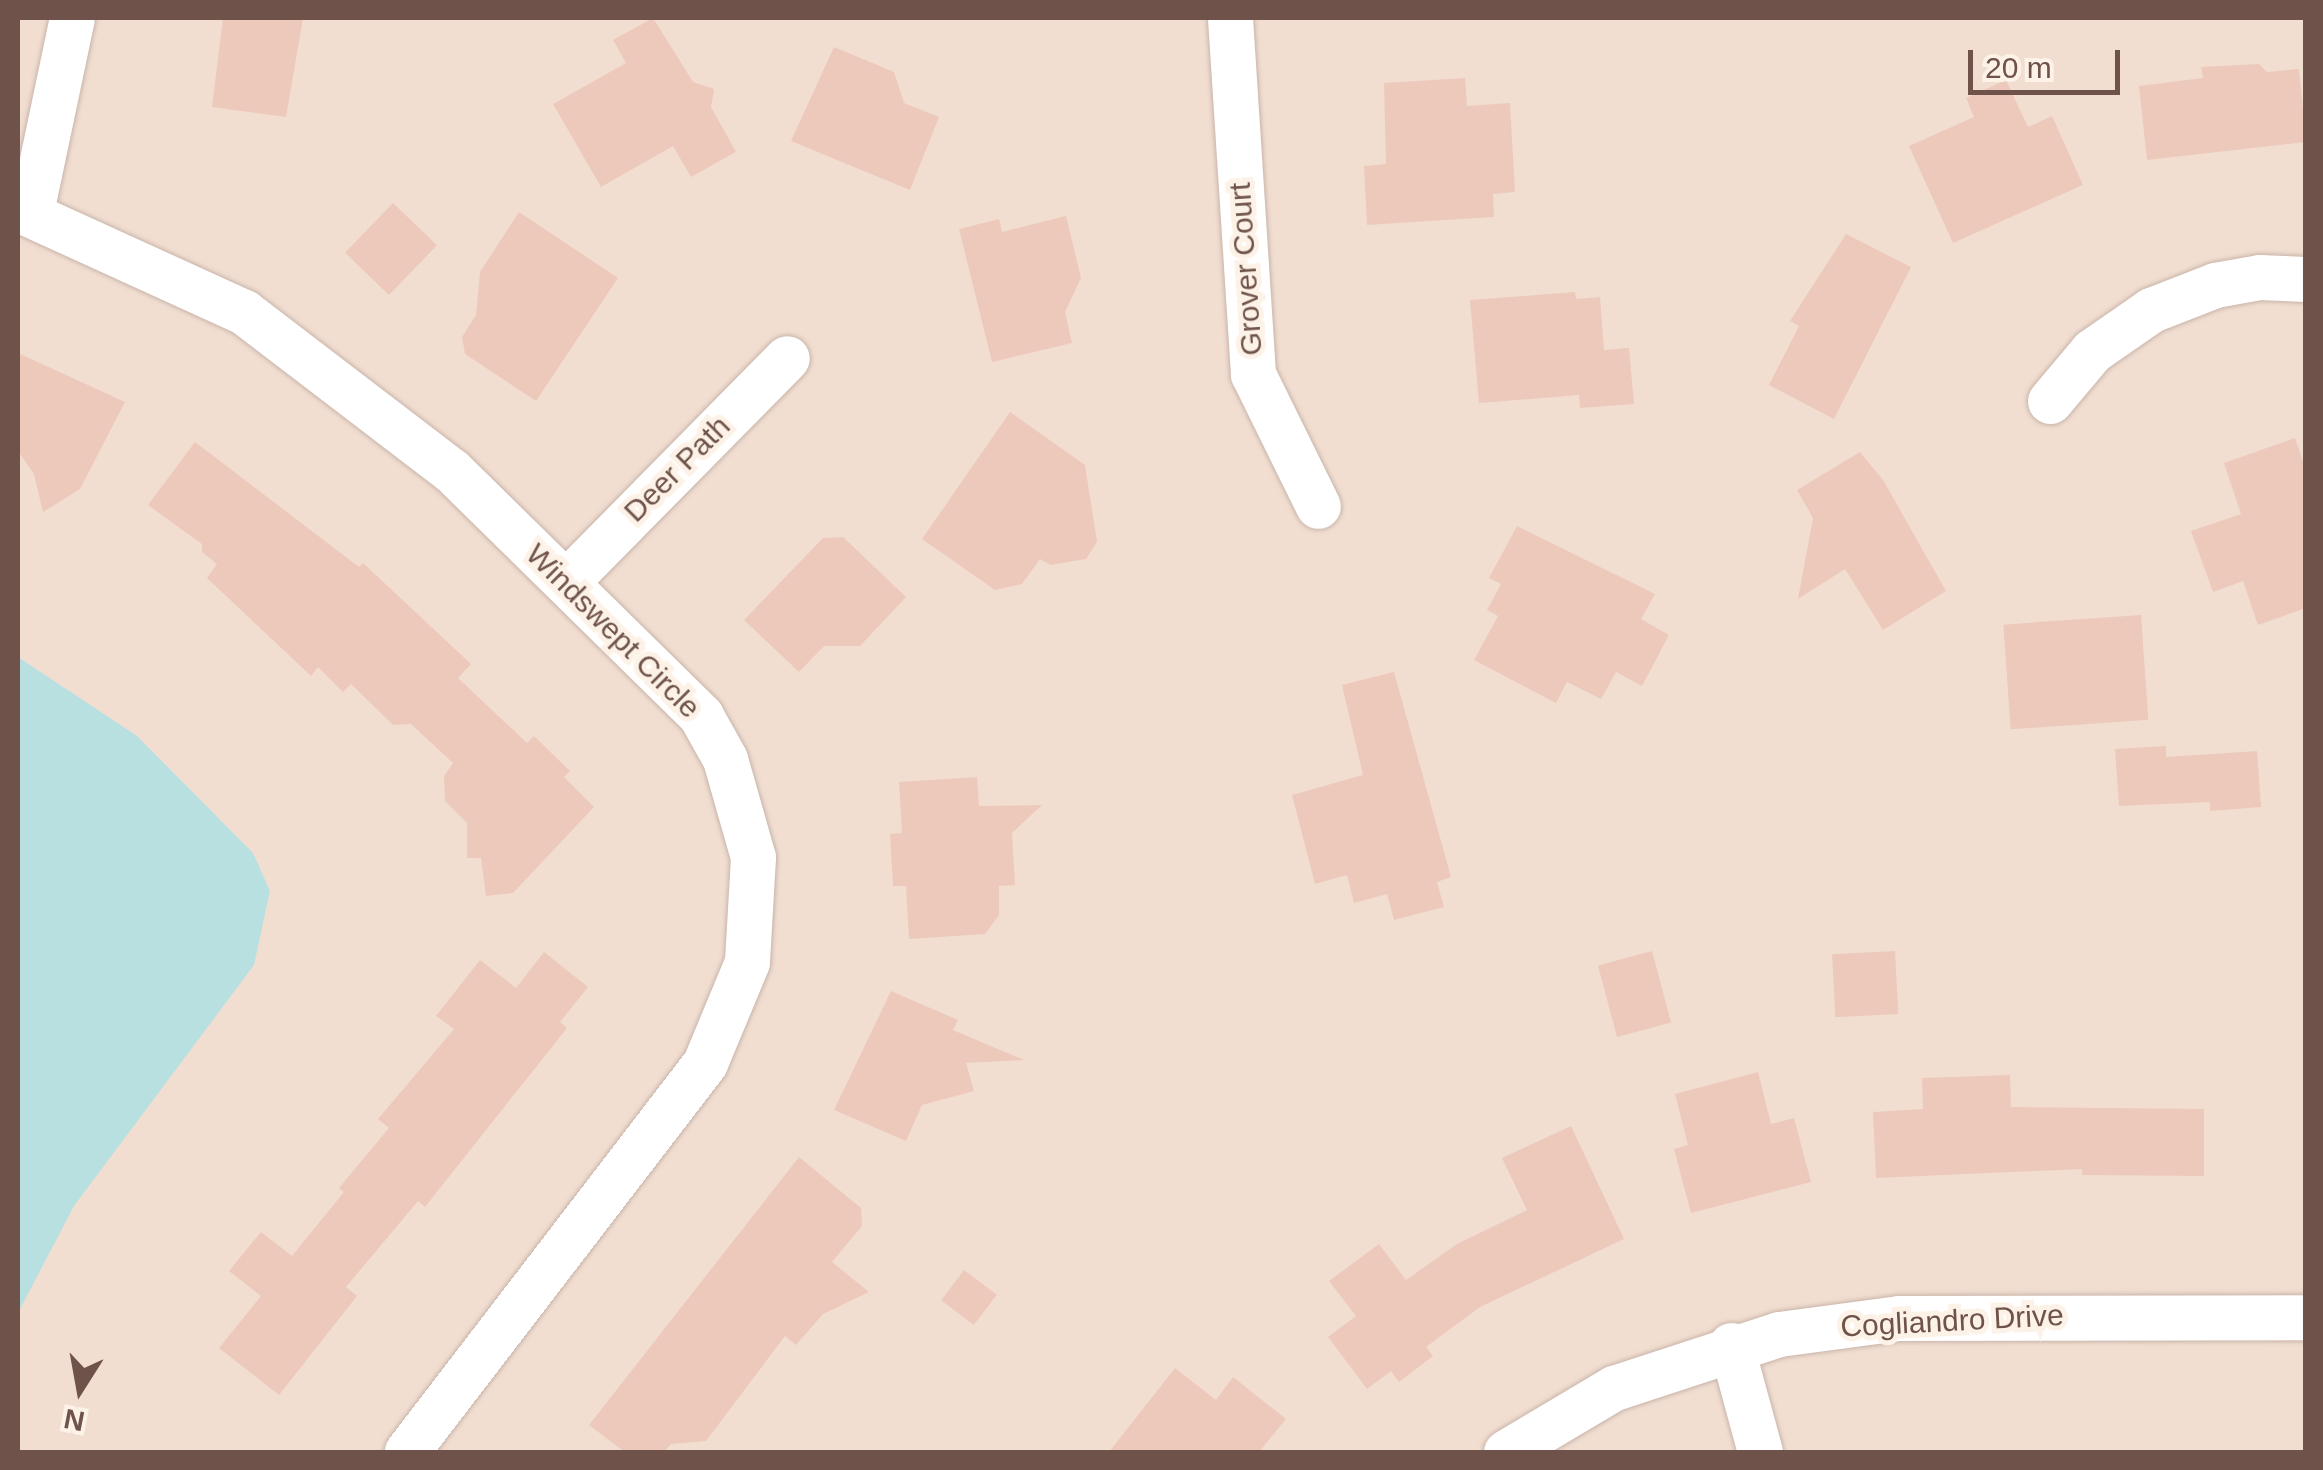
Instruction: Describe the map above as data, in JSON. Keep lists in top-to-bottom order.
{
  "streets": {
    "street": [
      "Grover Court",
      "Deer Path",
      "Windswept Circle",
      "Cogliandro Drive"
    ]
  },
  "crossings": [
    ["Deer Path", "Windswept Circle"]
  ],
  "scale_bar": "20 m",
  "north": "bottom"
}
